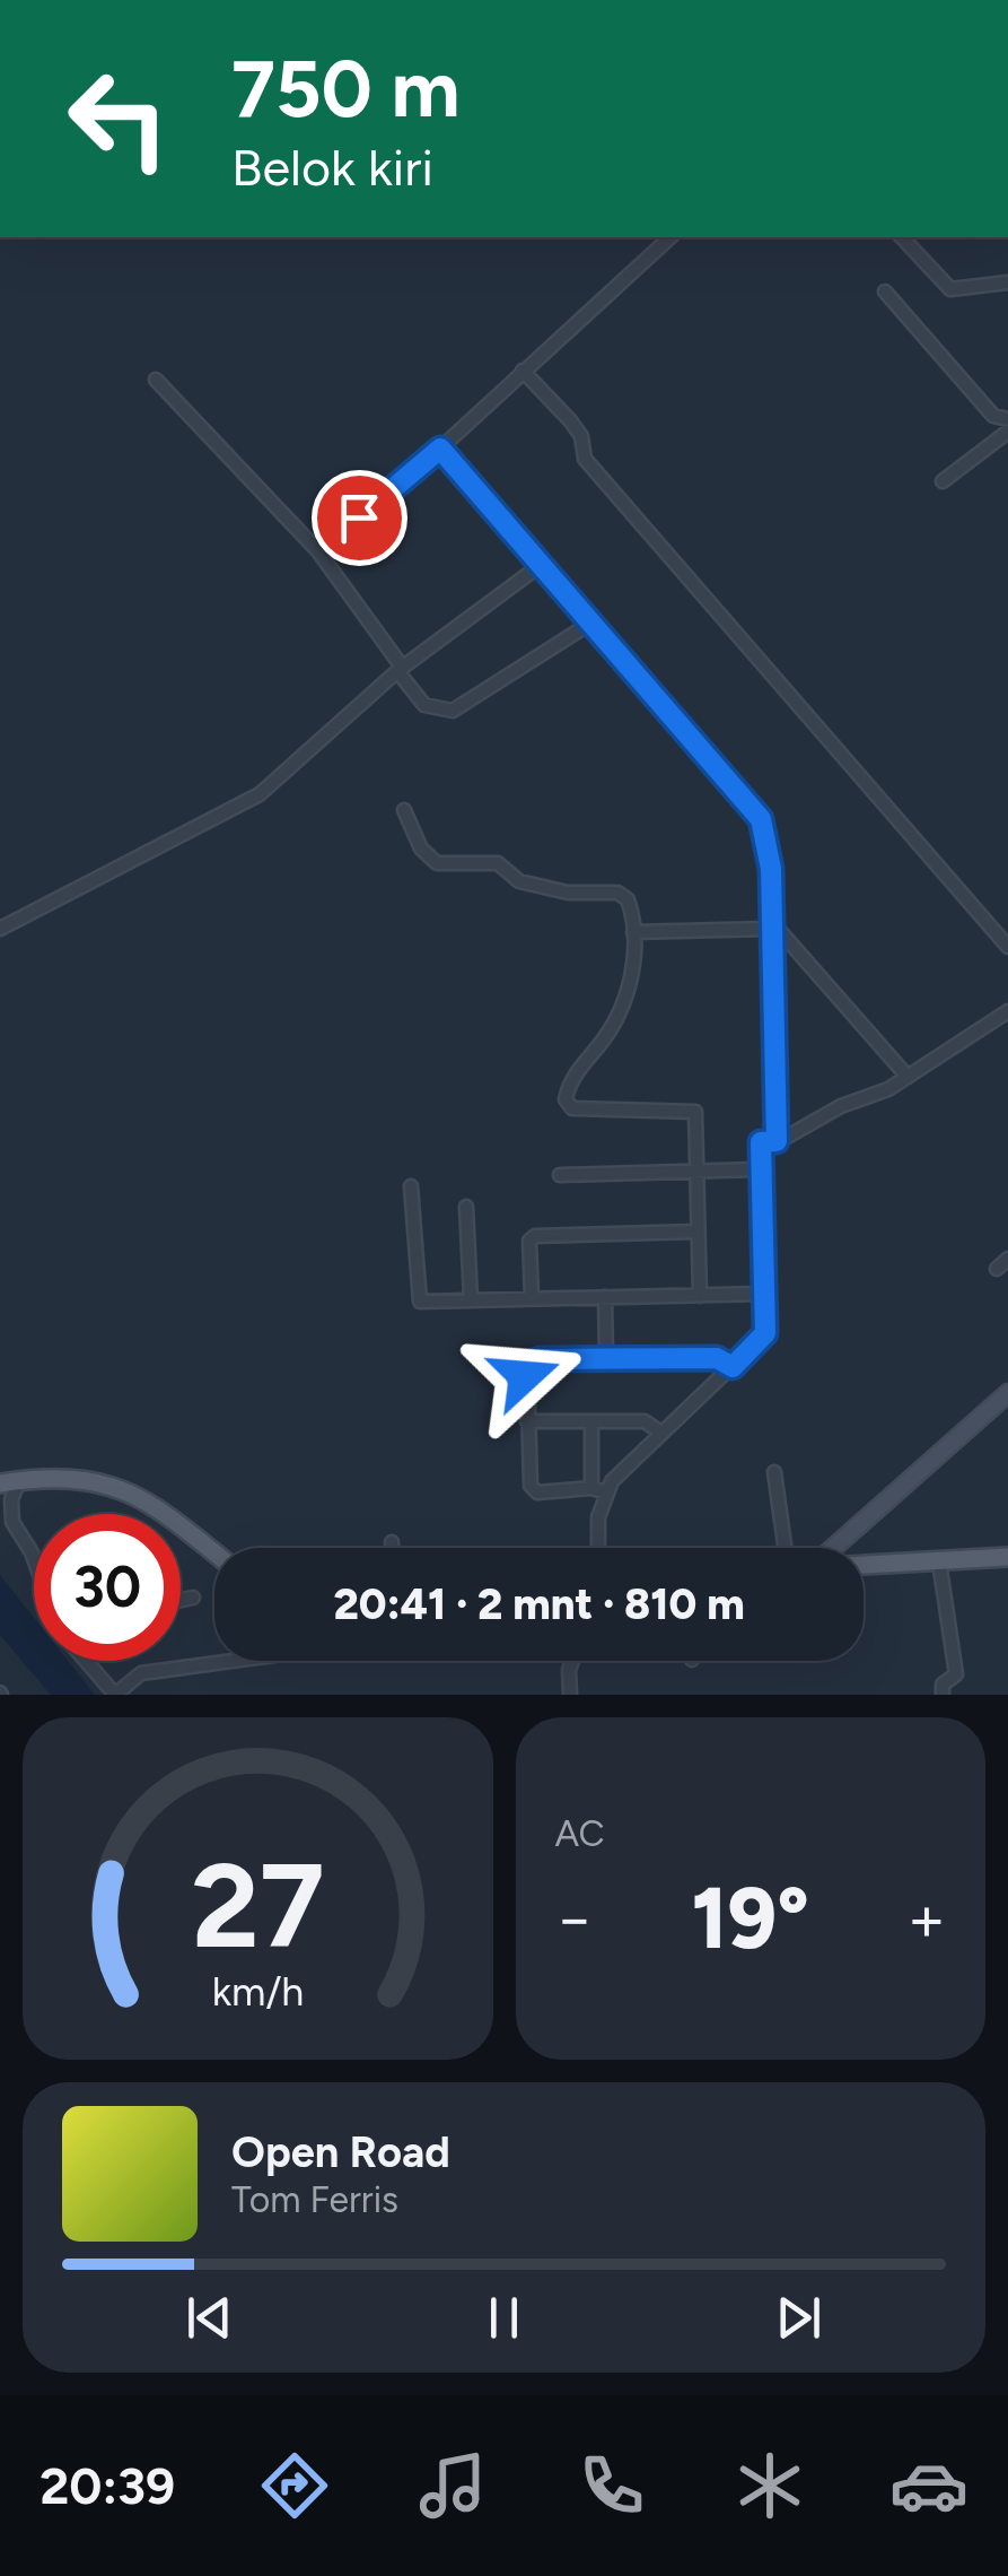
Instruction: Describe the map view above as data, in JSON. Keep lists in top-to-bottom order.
{
  "page": {
    "turn": ["750 m", "Belok kiri"],
    "limit": "30",
    "trip": "20:41 · 2 mnt · 810 m",
    "tile": "AC",
    "heat": ["−", "19°", "+"],
    "song": ["Open Road", "Tom Ferris"],
    "tabs": "20:39",
    "gauge": ["27", "km/h"]
  }
}
